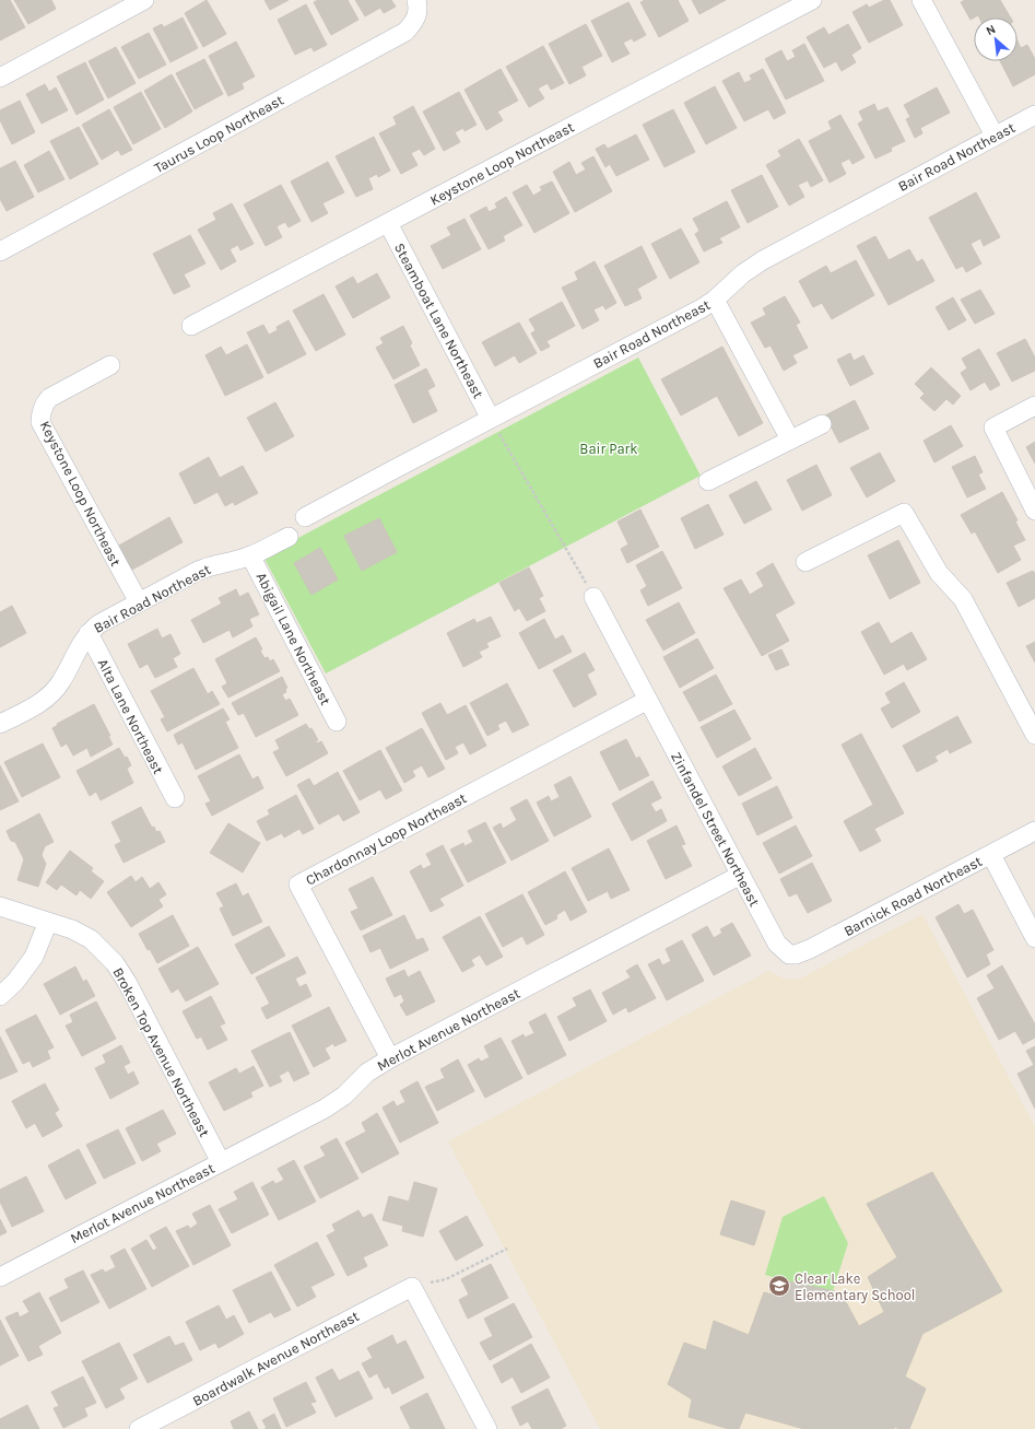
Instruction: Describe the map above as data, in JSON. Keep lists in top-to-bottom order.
{
  "streets": {
    "street": [
      "Taurus Loop Northeast",
      "Bair Road Northeast",
      "Keystone Loop Northeast",
      "Steamboat Lane Northeast",
      "Abigail Lane Northeast",
      "Alta Lane Northeast",
      "Zinfandel Street Northeast",
      "Chardonnay Loop Northeast",
      "Barnick Road Northeast",
      "Merlot Avenue Northeast",
      "Broken Top Avenue Northeast",
      "Boardwalk Avenue Northeast"
    ]
  },
  "crossings": [
    ["Bair Road Northeast", "Keystone Loop Northeast"],
    ["Bair Road Northeast", "Steamboat Lane Northeast"],
    ["Bair Road Northeast", "Abigail Lane Northeast"],
    ["Bair Road Northeast", "Alta Lane Northeast"],
    ["Keystone Loop Northeast", "Steamboat Lane Northeast"],
    ["Zinfandel Street Northeast", "Chardonnay Loop Northeast"],
    ["Zinfandel Street Northeast", "Barnick Road Northeast"],
    ["Zinfandel Street Northeast", "Merlot Avenue Northeast"],
    ["Chardonnay Loop Northeast", "Merlot Avenue Northeast"],
    ["Merlot Avenue Northeast", "Broken Top Avenue Northeast"]
  ],
  "parks": ["Bair Park"],
  "places": {
    "school or university": ["Clear Lake Elementary School"]
  },
  "north": "top left"
}
